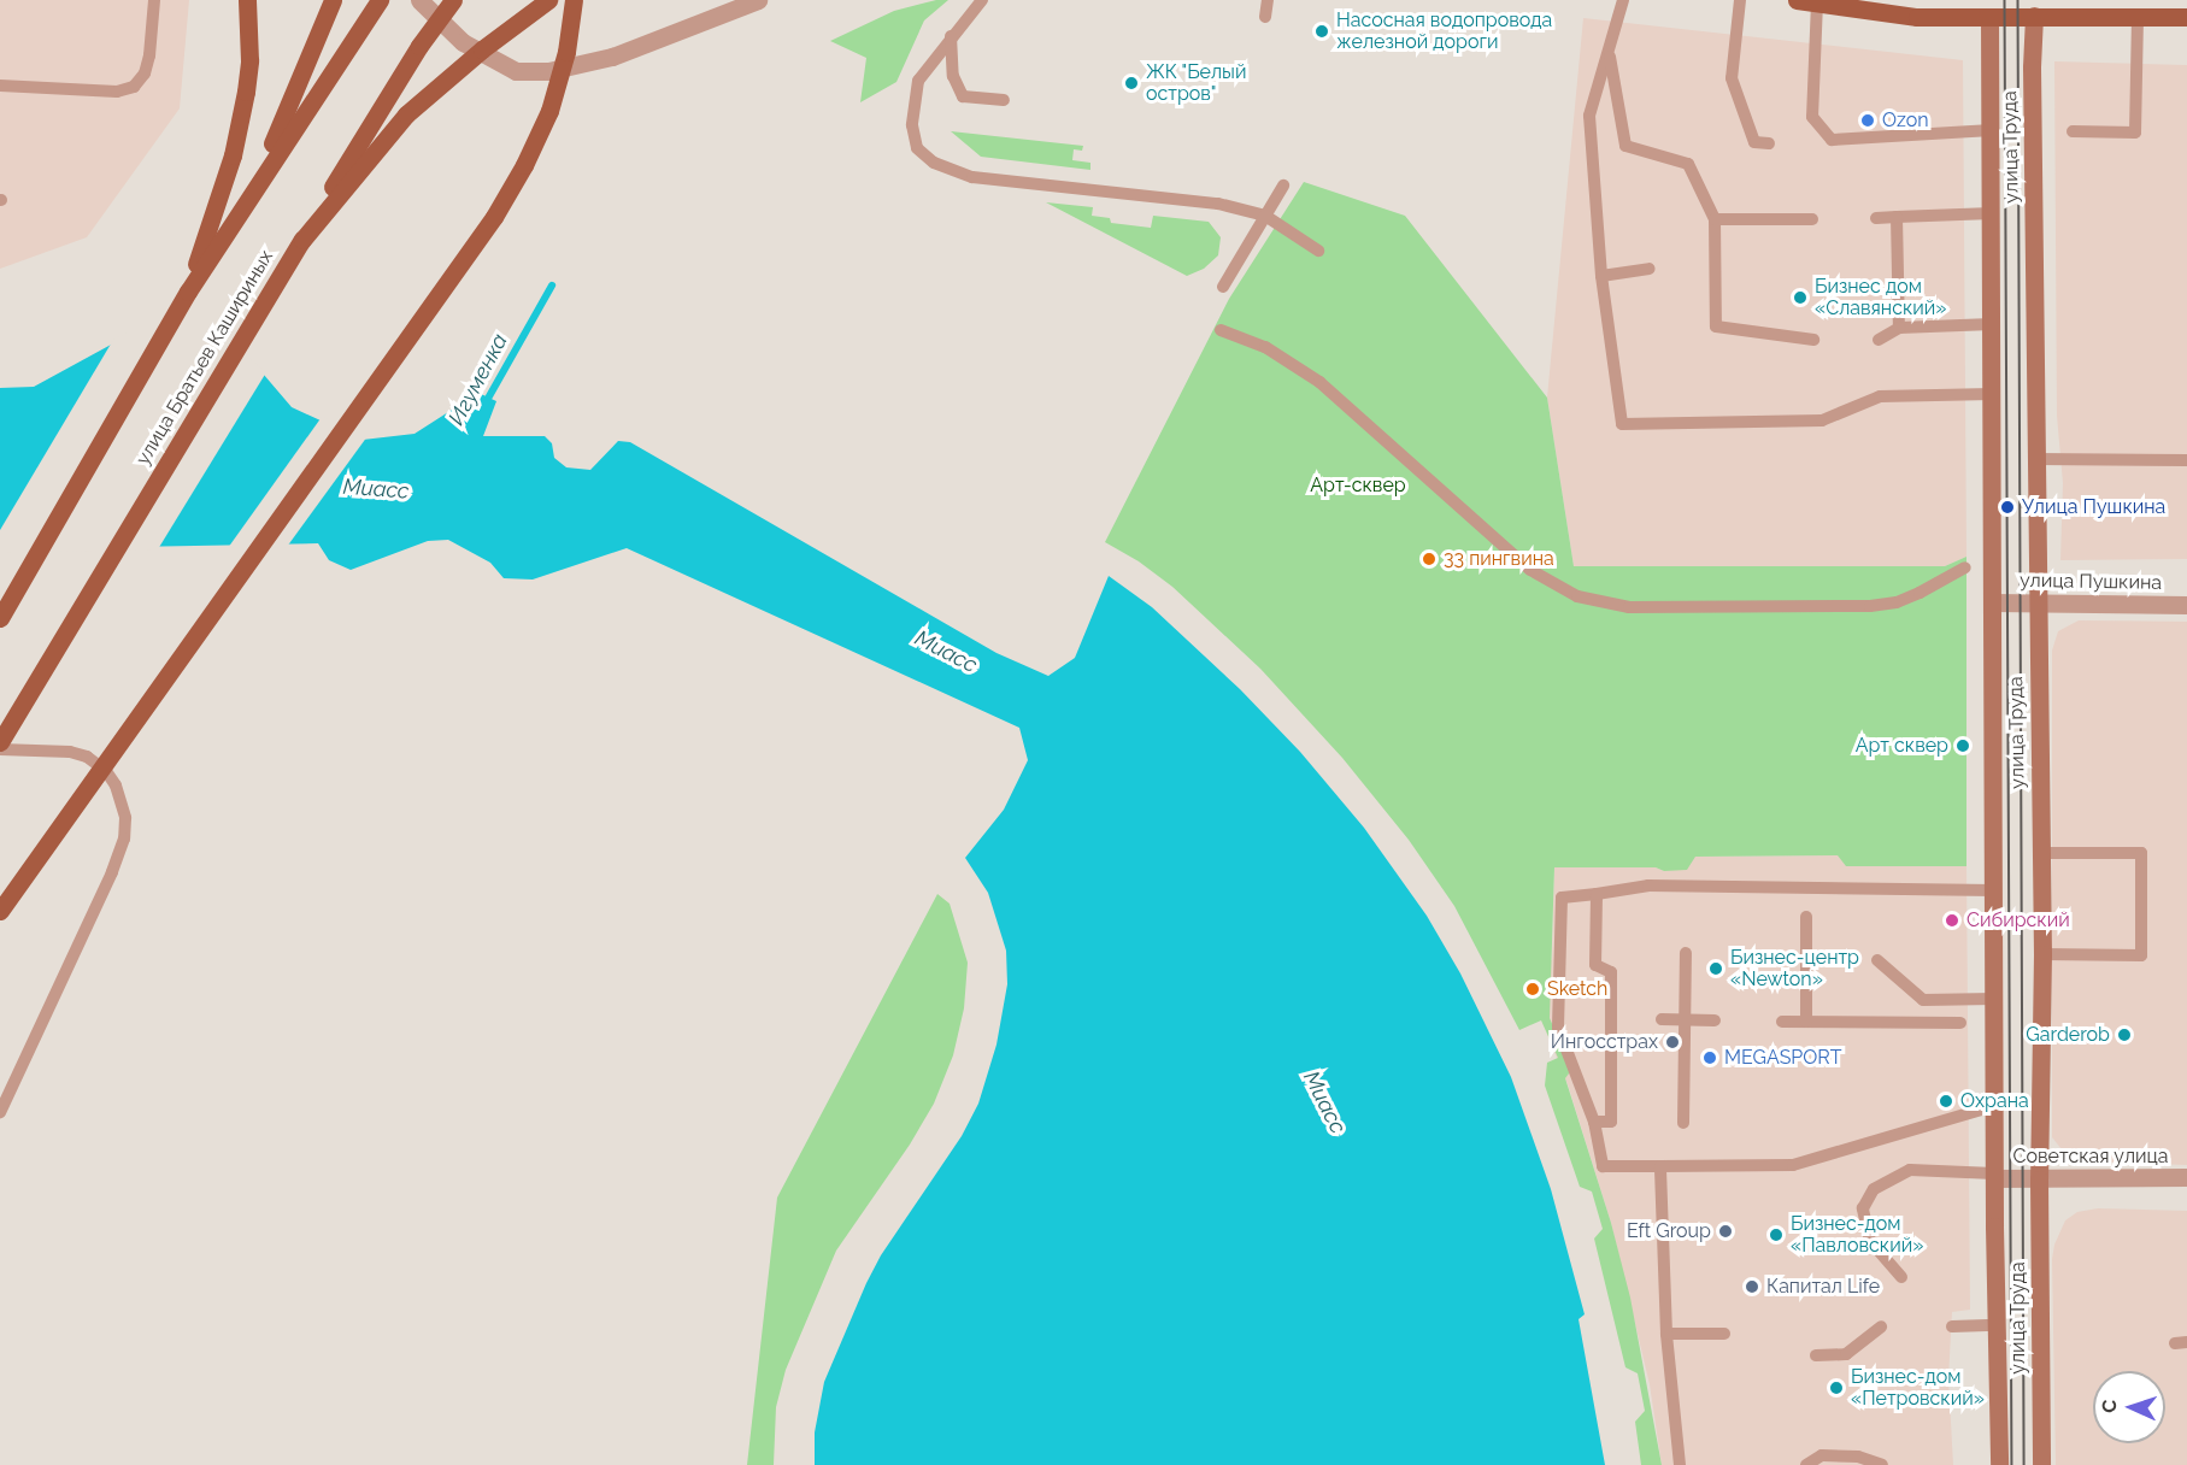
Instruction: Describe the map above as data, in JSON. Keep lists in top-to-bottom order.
{
  "streets": {
    "main road": ["улица Труда", "улица Братьев Кашириных"],
    "street": ["улица Пушкина", "Советская улица"]
  },
  "crossings": [
    ["улица Труда", "улица Пушкина"],
    ["улица Труда", "Советская улица"]
  ],
  "water": ["Игуменка", "Миасс"],
  "parks": ["Арт-сквер"],
  "places": [
    "Насосная водопровода железной дороги",
    "ЖК \"Белый остров\"",
    "Ozon",
    "Бизнес дом «Славянский»",
    "Улица Пушкина",
    "33 пингвина",
    "Арт сквер",
    "Сибирский",
    "Бизнес-центр «Newton»",
    "Sketch",
    "Garderob",
    "Ингосстрах",
    "MEGASPORT",
    "Охрана",
    "Eft Group",
    "Бизнес-дом «Павловский»",
    "Капитал Life",
    "Бизнес-дом «Петровский»"
  ],
  "north": "left"
}
